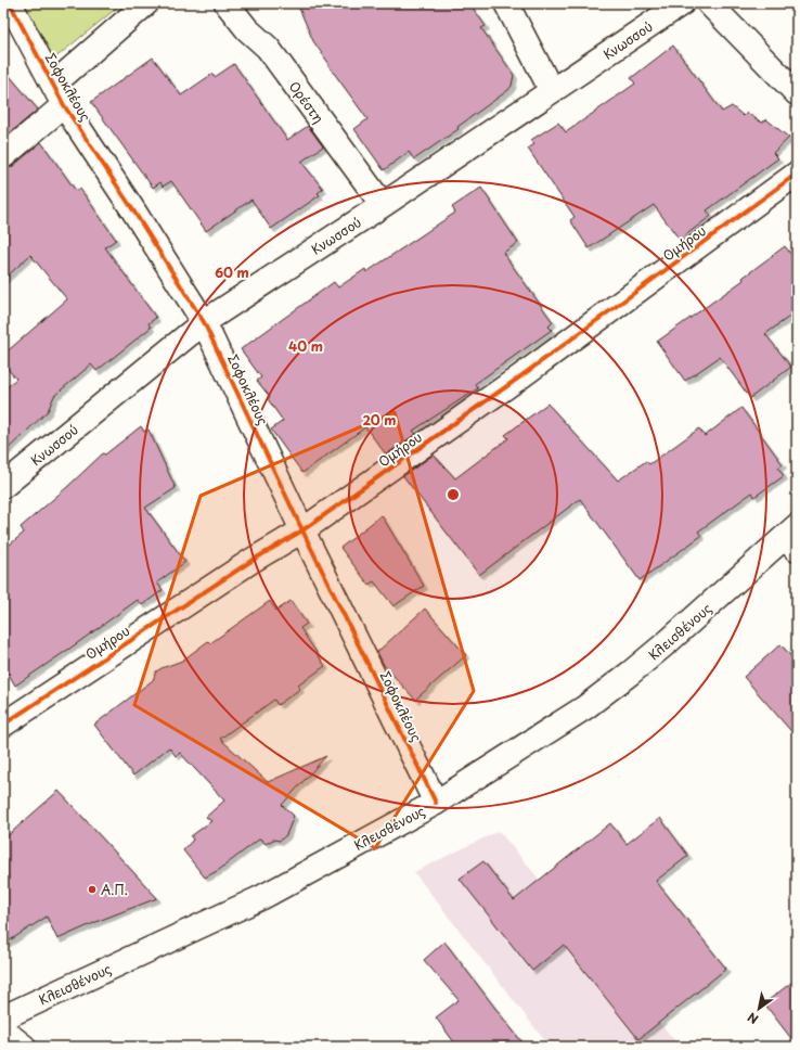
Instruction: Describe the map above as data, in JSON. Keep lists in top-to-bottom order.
{
  "streets": {
    "street": [
      "Κνωσσού",
      "Σοφοκλέους",
      "Ορέστη",
      "Ομήρου",
      "Κλεισθένους"
    ]
  },
  "crossings": [
    ["Κνωσσού", "Σοφοκλέους"],
    ["Κνωσσού", "Ορέστη"],
    ["Σοφοκλέους", "Ομήρου"],
    ["Σοφοκλέους", "Κλεισθένους"]
  ],
  "places": ["Α.Π."],
  "north": "bottom left",
  "rings": ["60 m", "40 m", "20 m"]
}
